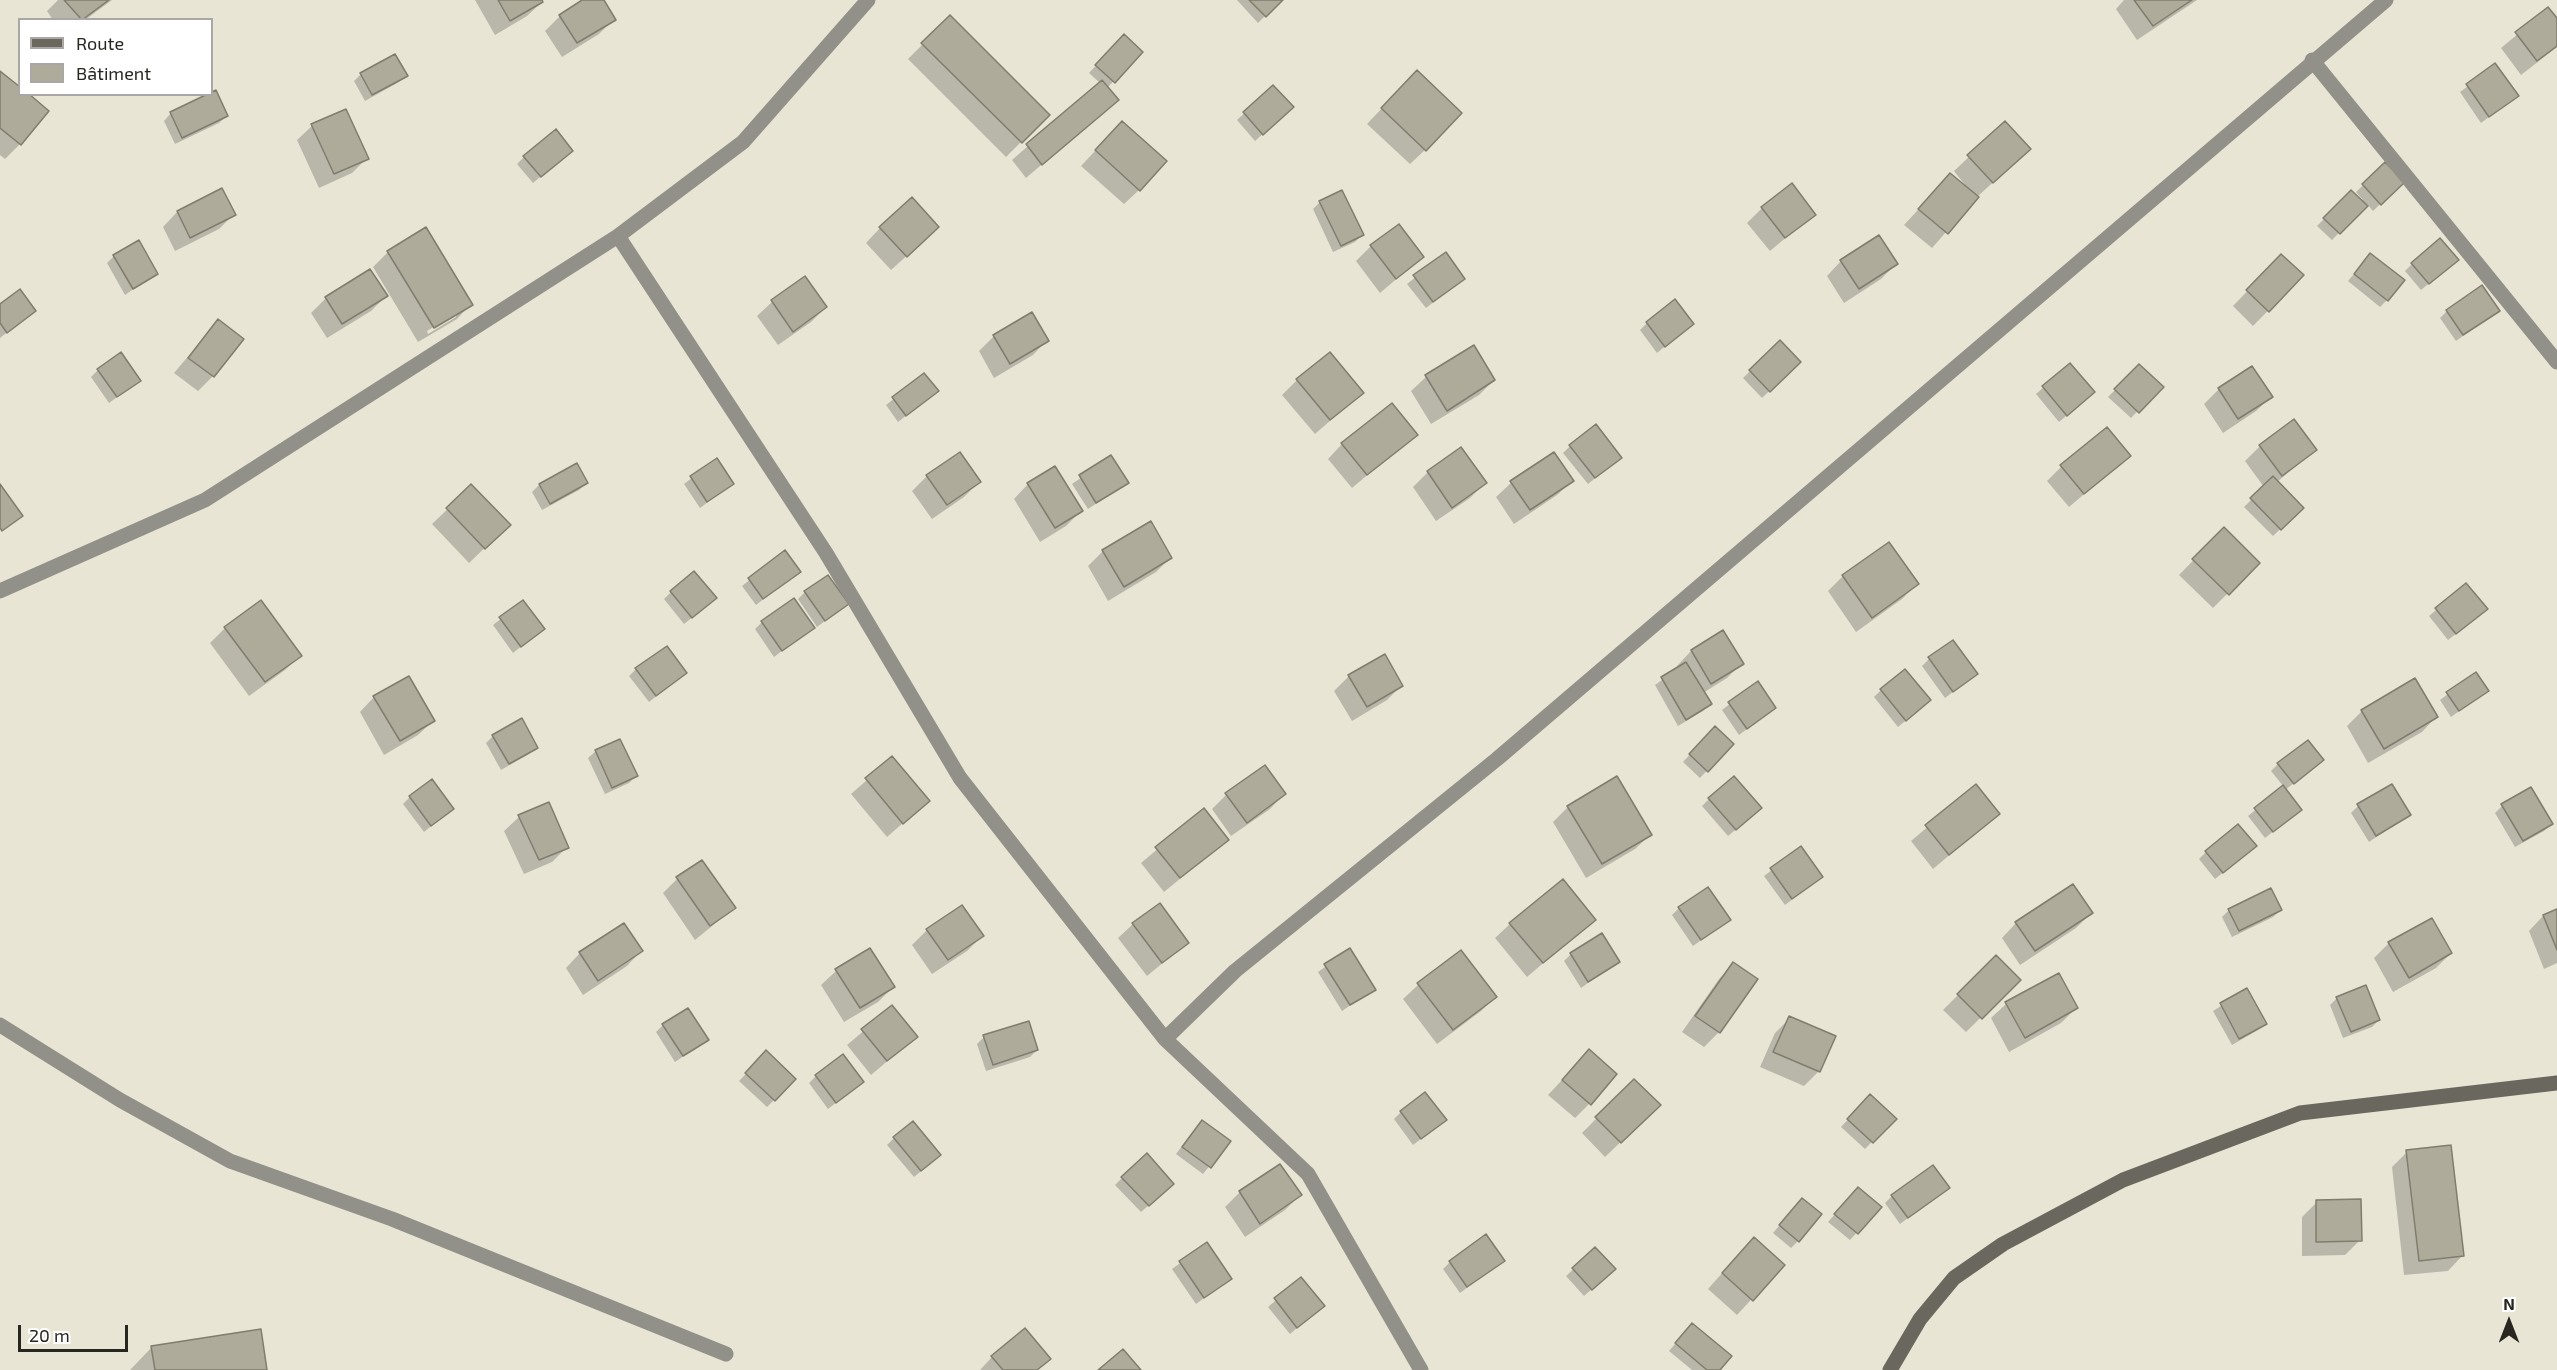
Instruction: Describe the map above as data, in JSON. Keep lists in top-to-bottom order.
{
  "legend": ["Route", "Bâtiment"],
  "scale_bar": "20 m",
  "north": "top"
}
